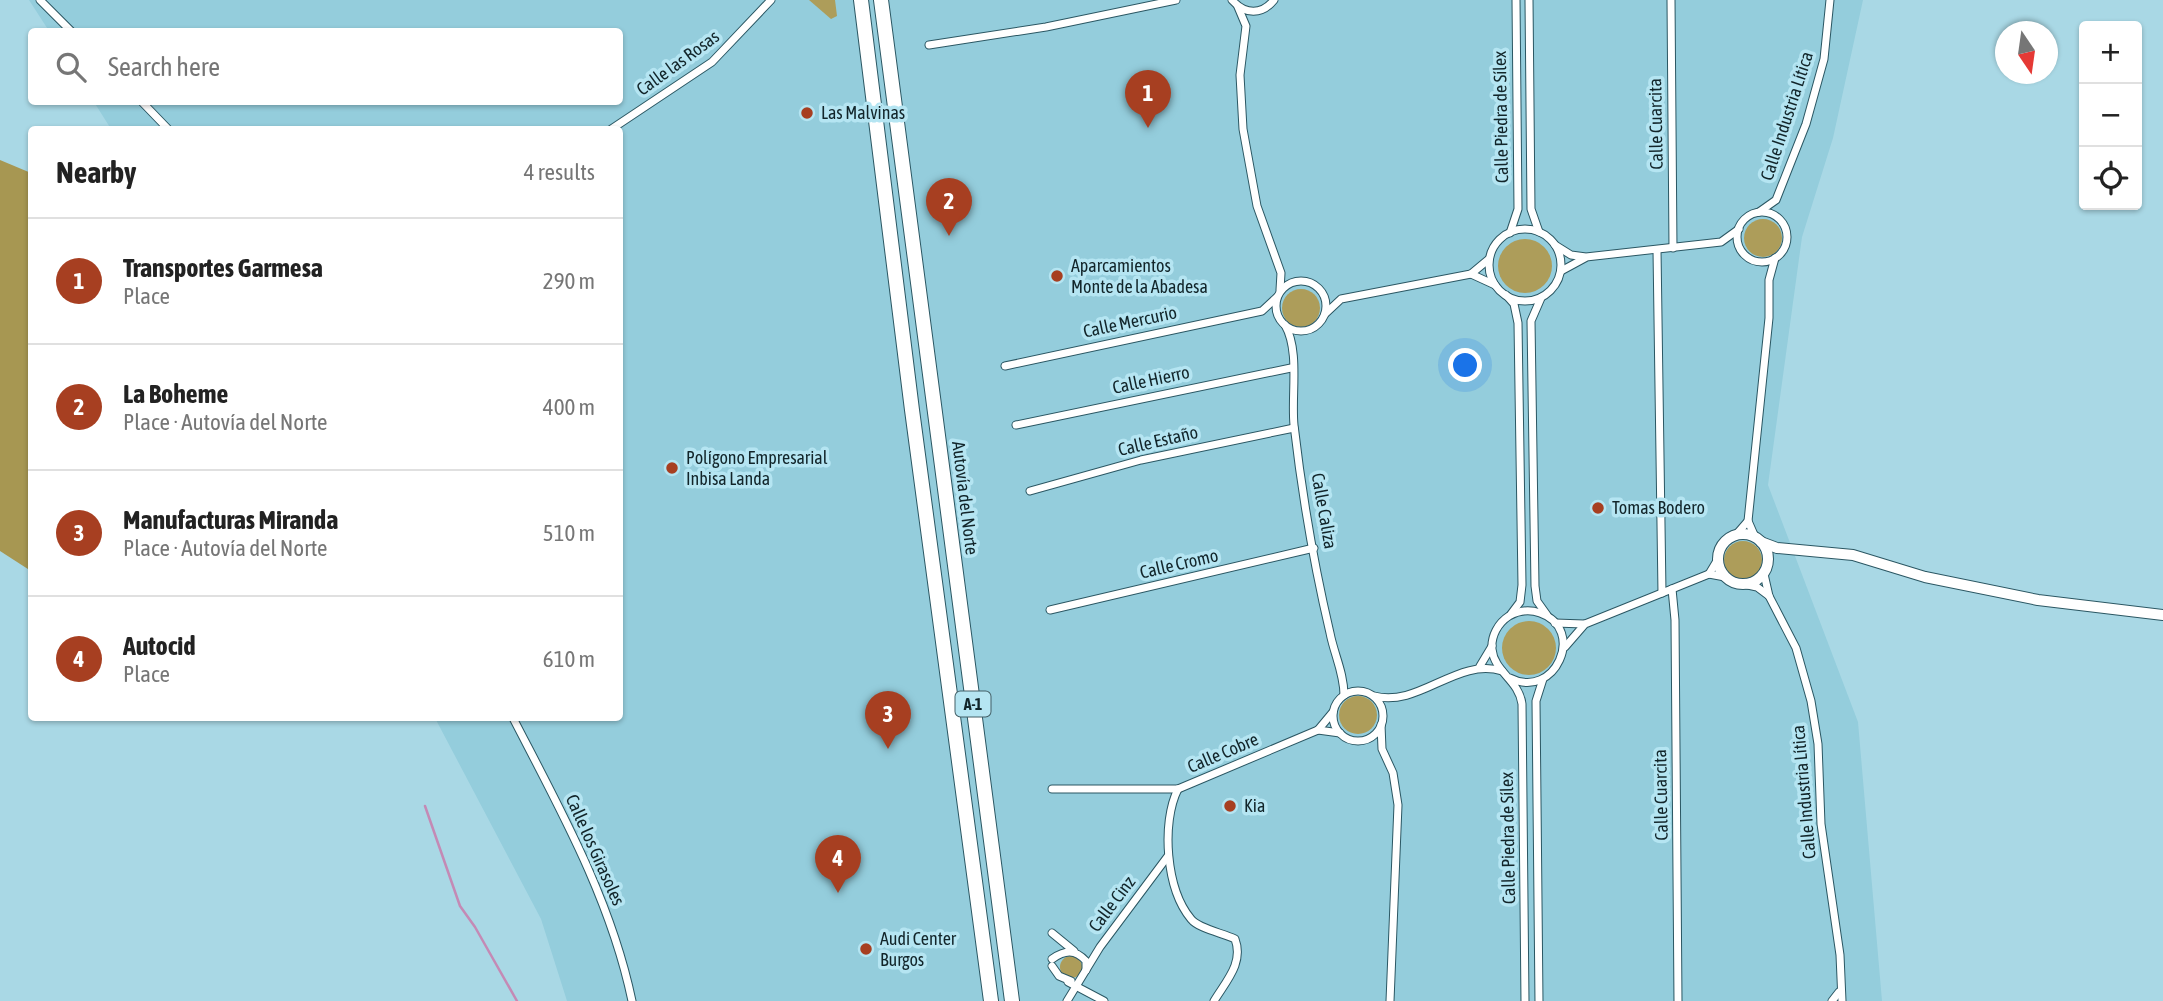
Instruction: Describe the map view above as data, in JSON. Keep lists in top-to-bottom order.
{
  "streets": {
    "highway": ["Autovía del Norte", "A-1"],
    "street": [
      "Calle las Rosas",
      "Calle Industria Lítica",
      "Calle Piedra de Sílex",
      "Calle Cuarcita",
      "Calle Mercurio",
      "Calle Hierro",
      "Calle Estaño",
      "Calle Caliza",
      "Calle Cromo",
      "Calle Cobre",
      "Calle los Girasoles",
      "Calle Cinz"
    ]
  },
  "crossings": [
    ["Calle Hierro", "Calle Caliza"],
    ["Calle Estaño", "Calle Caliza"],
    ["Calle Caliza", "Calle Cromo"],
    ["Calle Caliza", "Calle Cobre"]
  ],
  "places": [
    "Las Malvinas",
    "Aparcamientos Monte de la Abadesa",
    "Polígono Empresarial Inbisa Landa",
    "Tomas Bodero",
    "Kia",
    "Audi Center Burgos"
  ],
  "north": "bottom",
  "page": {
    "map_buttons": ["+", "−"],
    "search": "Search here",
    "pins": [
      "1",
      "2",
      "3",
      "4"
    ],
    "heading": ["Nearby", "4 results"],
    "list": [
      {
        "mark": "1",
        "name": "Transportes Garmesa",
        "note": "Place",
        "value": "290 m"
      },
      {
        "mark": "2",
        "name": "La Boheme",
        "note": "Place · Autovía del Norte",
        "value": "400 m"
      },
      {
        "mark": "3",
        "name": "Manufacturas Miranda",
        "note": "Place · Autovía del Norte",
        "value": "510 m"
      },
      {
        "mark": "4",
        "name": "Autocid",
        "note": "Place",
        "value": "610 m"
      }
    ]
  }
}
